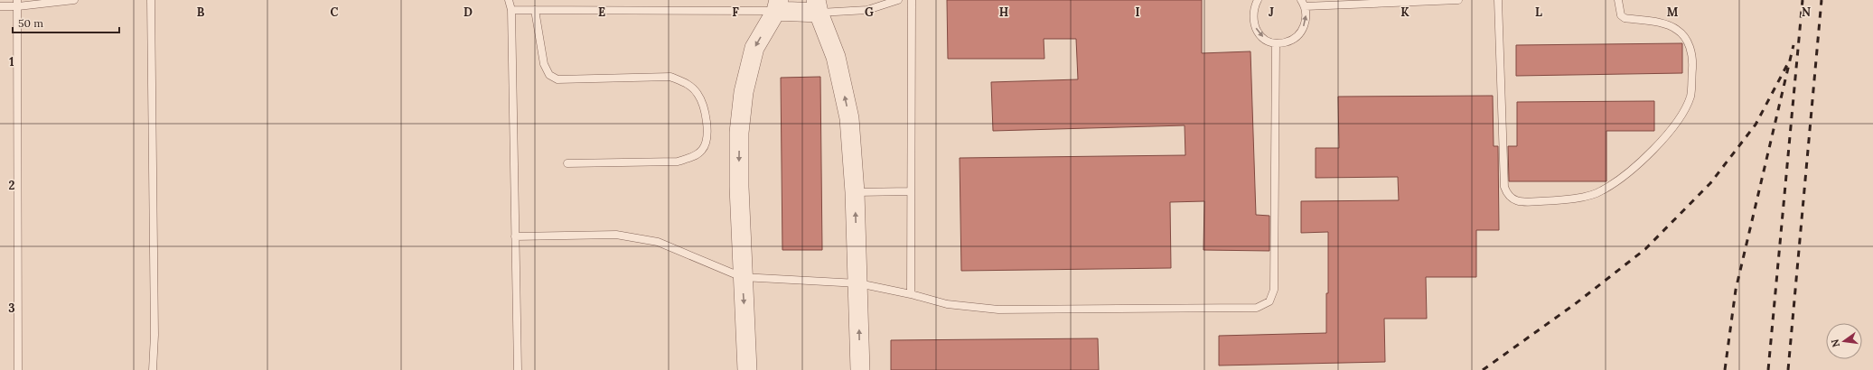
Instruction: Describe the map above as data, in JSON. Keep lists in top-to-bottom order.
{
  "scale_bar": "50 m",
  "north": "left",
  "grid": {
    "columns": [
      "B",
      "C",
      "D",
      "E",
      "F",
      "G",
      "H",
      "I",
      "J",
      "K",
      "L",
      "M",
      "N"
    ],
    "rows": ["1", "2", "3"]
  }
}
